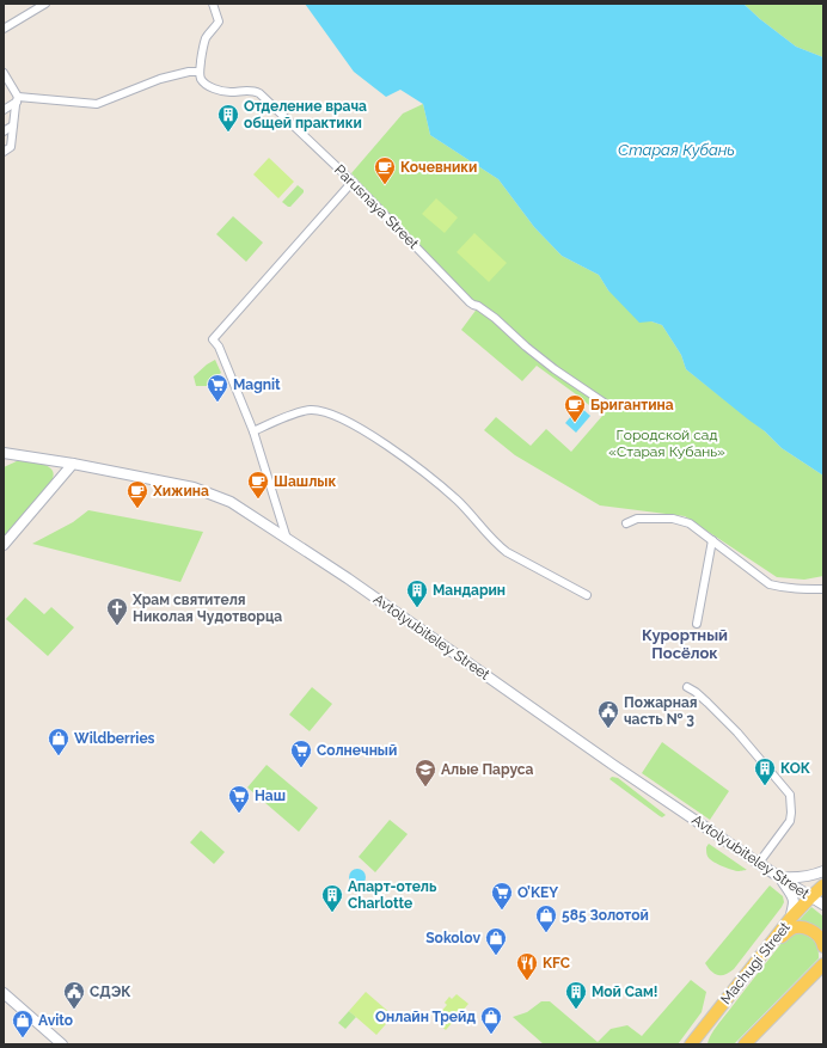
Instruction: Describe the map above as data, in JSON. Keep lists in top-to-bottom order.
{
  "streets": {
    "main road": ["Machugi Street"],
    "street": ["Parusnaya Street", "Avtolyubiteley Street"]
  },
  "crossings": [
    ["Avtolyubiteley Street", "Machugi Street"]
  ],
  "districts": ["Курортный Посёлок"],
  "water": ["Старая Кубань"],
  "parks": ["Городской сад «Старая Кубань»"],
  "places": {
    "building": [
      "Отделение врача общей практики",
      "Мандарин",
      "КОК",
      "Апарт-отель Charlotte",
      "Мой Сам!"
    ],
    "cafe": [
      "Кочевники",
      "Бригантина",
      "Шашлык",
      "Хижина"
    ],
    "supermarket": [
      "Magnit",
      "Солнечный",
      "Наш",
      "O’KEY"
    ],
    "church": ["Храм святителя Николая Чудотворца"],
    "public building": ["Пожарная часть № 3", "СДЭК"],
    "shop": [
      "Wildberries",
      "585 Золотой",
      "Sokolov",
      "Онлайн Трейд",
      "Avito"
    ],
    "school or university": ["Алые Паруса"],
    "restaurant": ["KFC"]
  }
}
